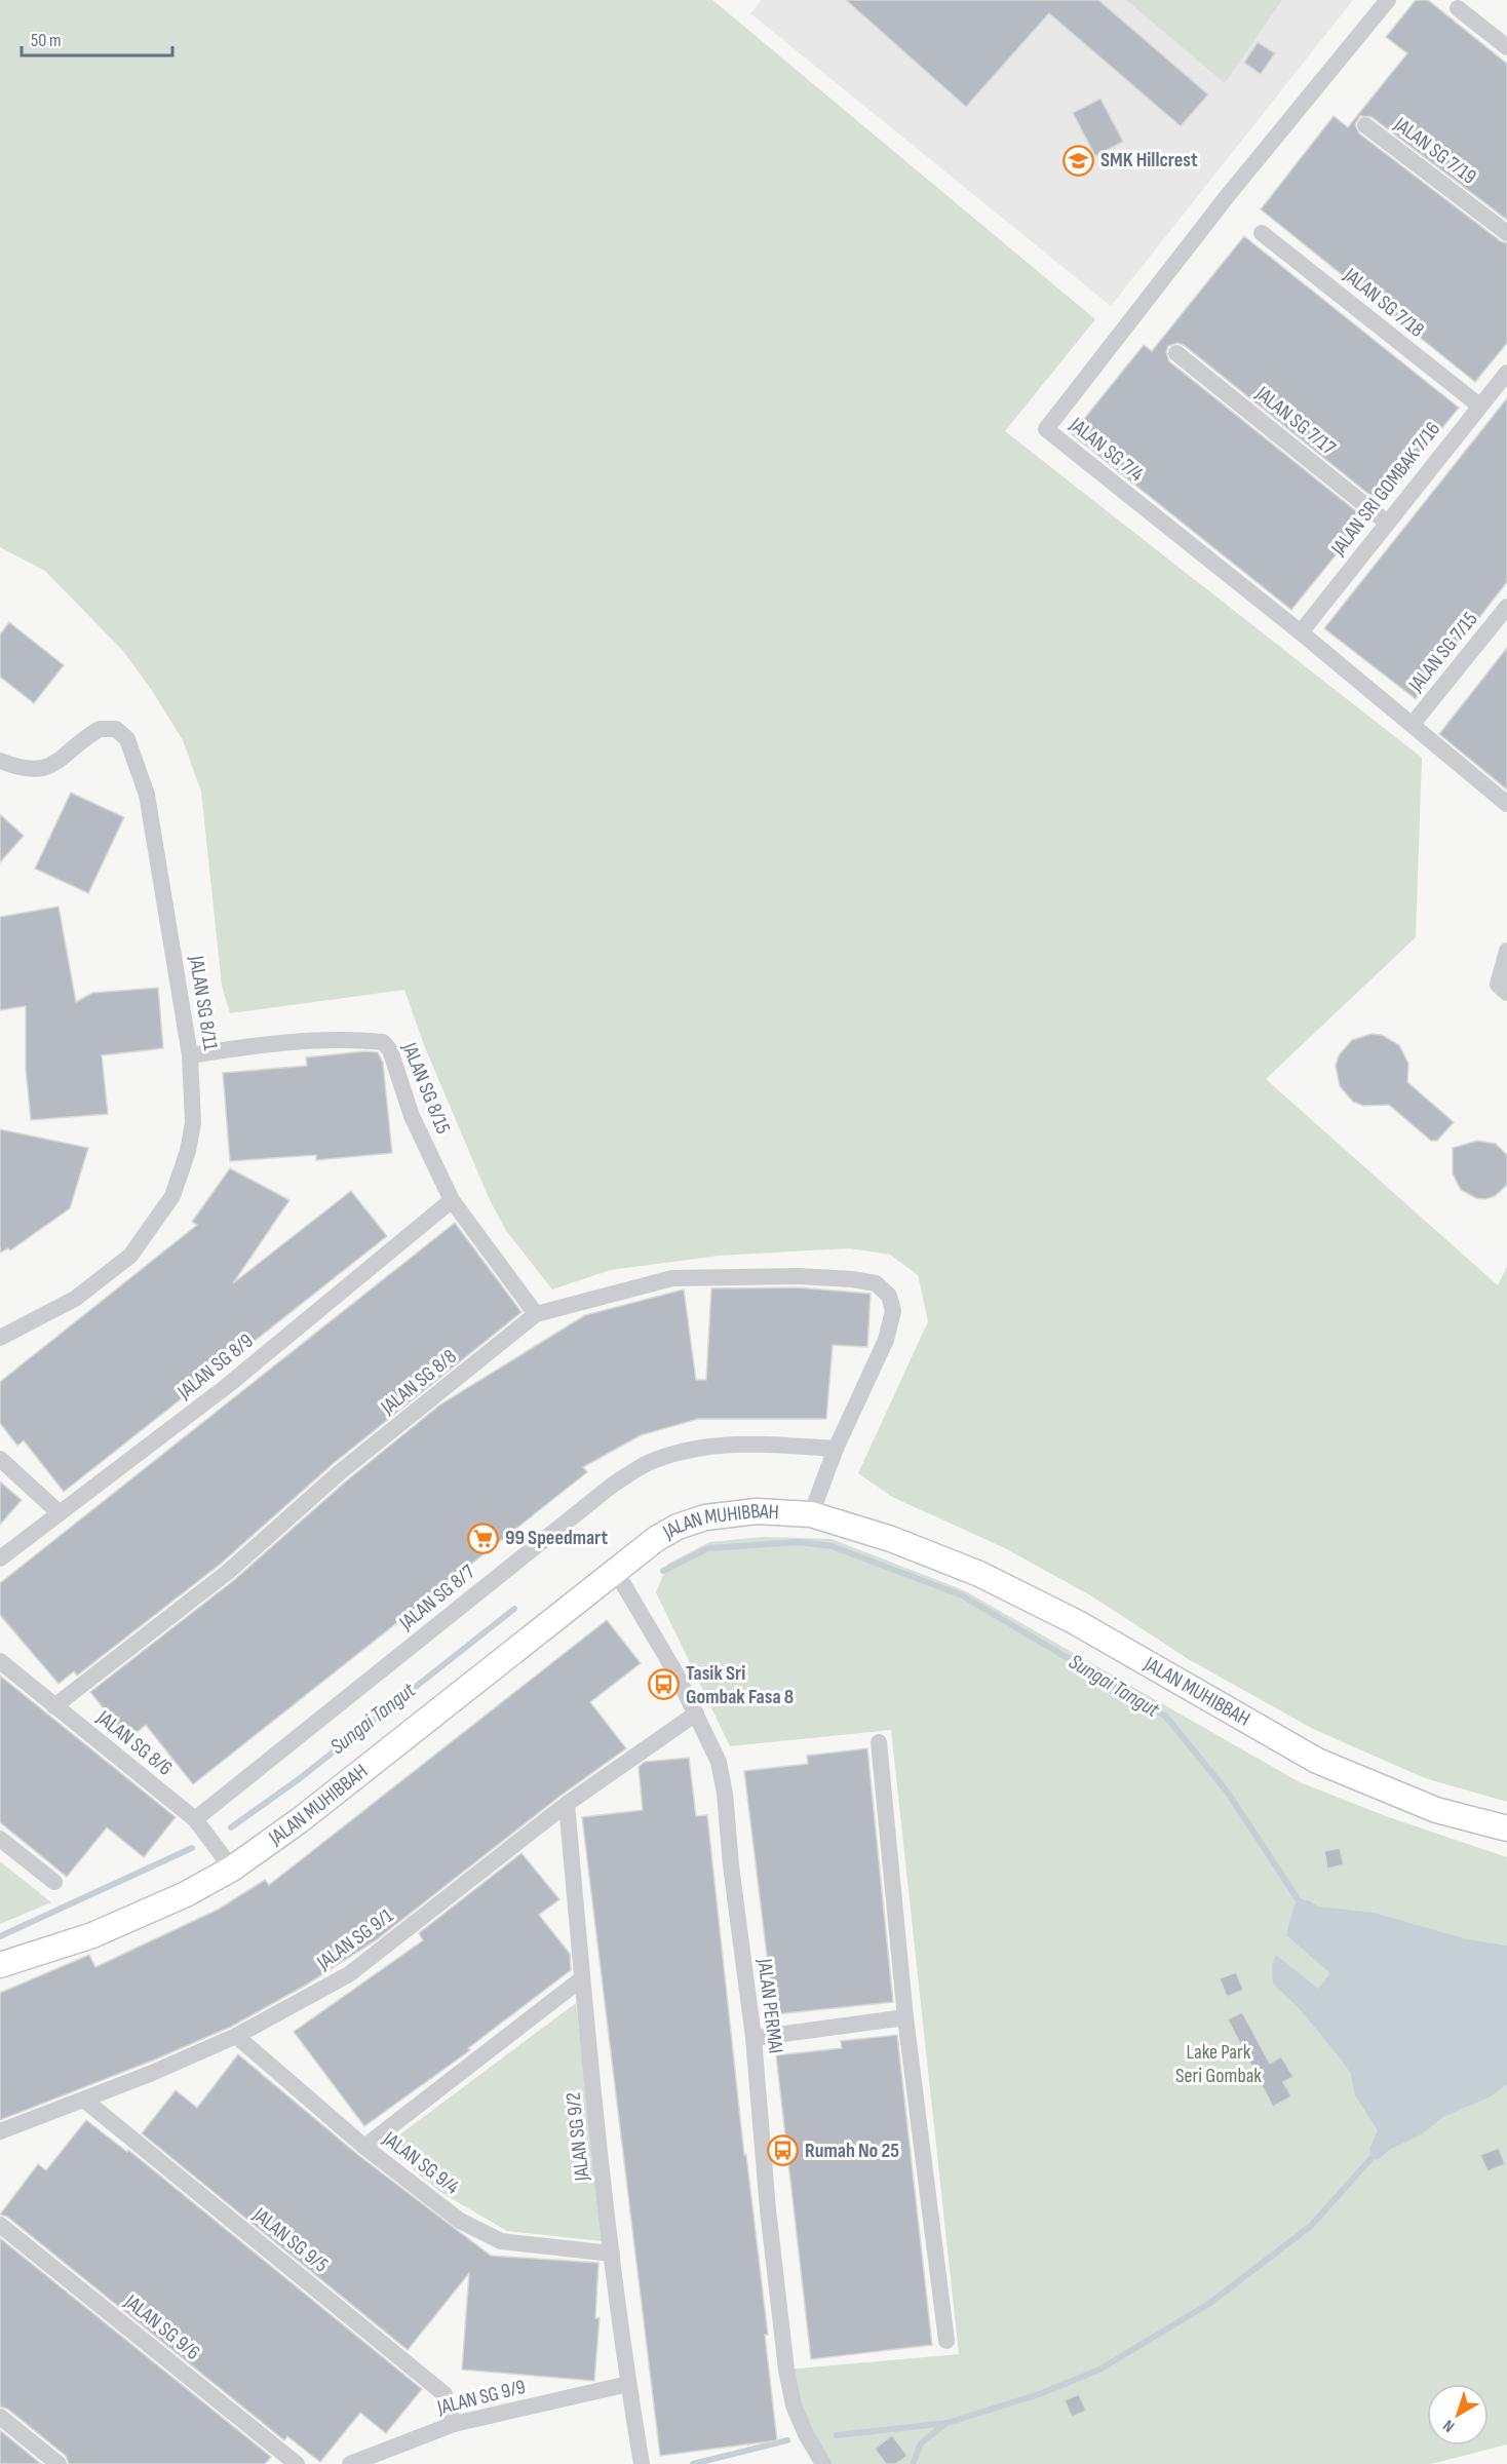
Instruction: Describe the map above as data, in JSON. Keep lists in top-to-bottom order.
{
  "streets": {
    "street": [
      "JALAN SG 7/19",
      "JALAN SG 7/18",
      "JALAN SG 7/17",
      "JALAN SG 7/4",
      "JALAN SRI GOMBAK 7/16",
      "JALAN SG 7/15",
      "JALAN SG 8/11",
      "JALAN SG 8/15",
      "JALAN SG 8/9",
      "JALAN SG 8/8",
      "JALAN MUHIBBAH",
      "JALAN SG 8/7",
      "JALAN SG 8/6",
      "JALAN SG 9/1",
      "JALAN PERMAI",
      "JALAN SG 9/2",
      "JALAN SG 9/4",
      "JALAN SG 9/5",
      "JALAN SG 9/6",
      "JALAN SG 9/9"
    ]
  },
  "crossings": [
    ["JALAN SG 7/18", "JALAN SRI GOMBAK 7/16"],
    ["JALAN SG 7/17", "JALAN SRI GOMBAK 7/16"],
    ["JALAN SG 7/4", "JALAN SRI GOMBAK 7/16"],
    ["JALAN SG 7/4", "JALAN SG 7/15"],
    ["JALAN SG 8/11", "JALAN SG 8/15"],
    ["JALAN SG 8/15", "JALAN SG 8/9"],
    ["JALAN SG 8/15", "JALAN SG 8/8"],
    ["JALAN SG 8/8", "JALAN SG 8/7"],
    ["JALAN SG 8/8", "JALAN SG 8/6"],
    ["JALAN MUHIBBAH", "JALAN SG 8/6"],
    ["JALAN MUHIBBAH", "JALAN PERMAI"],
    ["JALAN SG 8/7", "JALAN SG 8/6"],
    ["JALAN SG 9/1", "JALAN PERMAI"],
    ["JALAN SG 9/1", "JALAN SG 9/2"],
    ["JALAN SG 9/1", "JALAN SG 9/4"],
    ["JALAN SG 9/1", "JALAN SG 9/5"],
    ["JALAN SG 9/2", "JALAN SG 9/4"],
    ["JALAN SG 9/2", "JALAN SG 9/9"],
    ["JALAN SG 9/5", "JALAN SG 9/9"]
  ],
  "water": ["Sungai Tangut"],
  "parks": ["Lake Park Seri Gombak"],
  "places": {
    "school or university": ["SMK Hillcrest"],
    "supermarket": ["99 Speedmart"],
    "bus stop": ["Tasik Sri Gombak Fasa 8", "Rumah No 25"]
  },
  "scale_bar": "50 m",
  "north": "bottom left"
}
